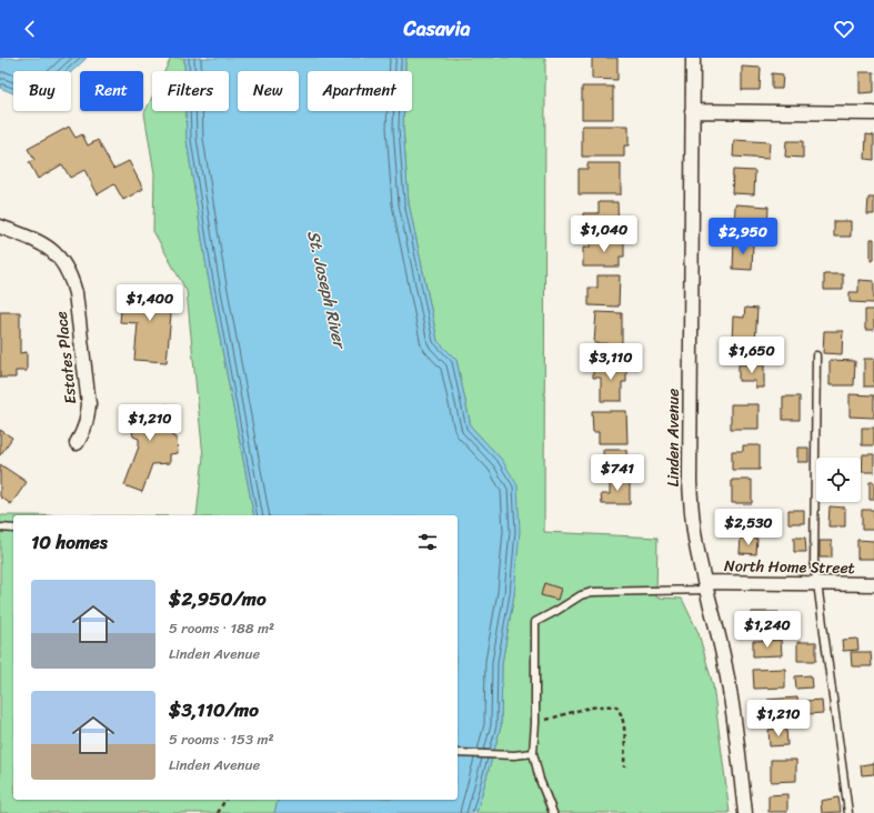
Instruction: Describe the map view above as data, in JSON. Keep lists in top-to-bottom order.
{
  "streets": {
    "street": ["Estates Place", "Linden Avenue", "North Home Street"]
  },
  "crossings": [
    ["Linden Avenue", "North Home Street"]
  ],
  "water": ["St. Joseph River"],
  "page": {
    "header": "Casavia",
    "chip": [
      "Buy",
      "Rent",
      "Filters",
      "New",
      "Apartment"
    ],
    "price": [
      "$1,040",
      "$2,950",
      "$1,400",
      "$1,650",
      "$3,110",
      "$1,210",
      "$741",
      "$2,530",
      "$1,240",
      "$1,210"
    ],
    "heading": "10 homes",
    "list": [
      {
        "name": "$2,950/mo",
        "note": "5 rooms · 188 m² · Linden Avenue"
      },
      {
        "name": "$3,110/mo",
        "note": "5 rooms · 153 m² · Linden Avenue"
      }
    ]
  }
}
